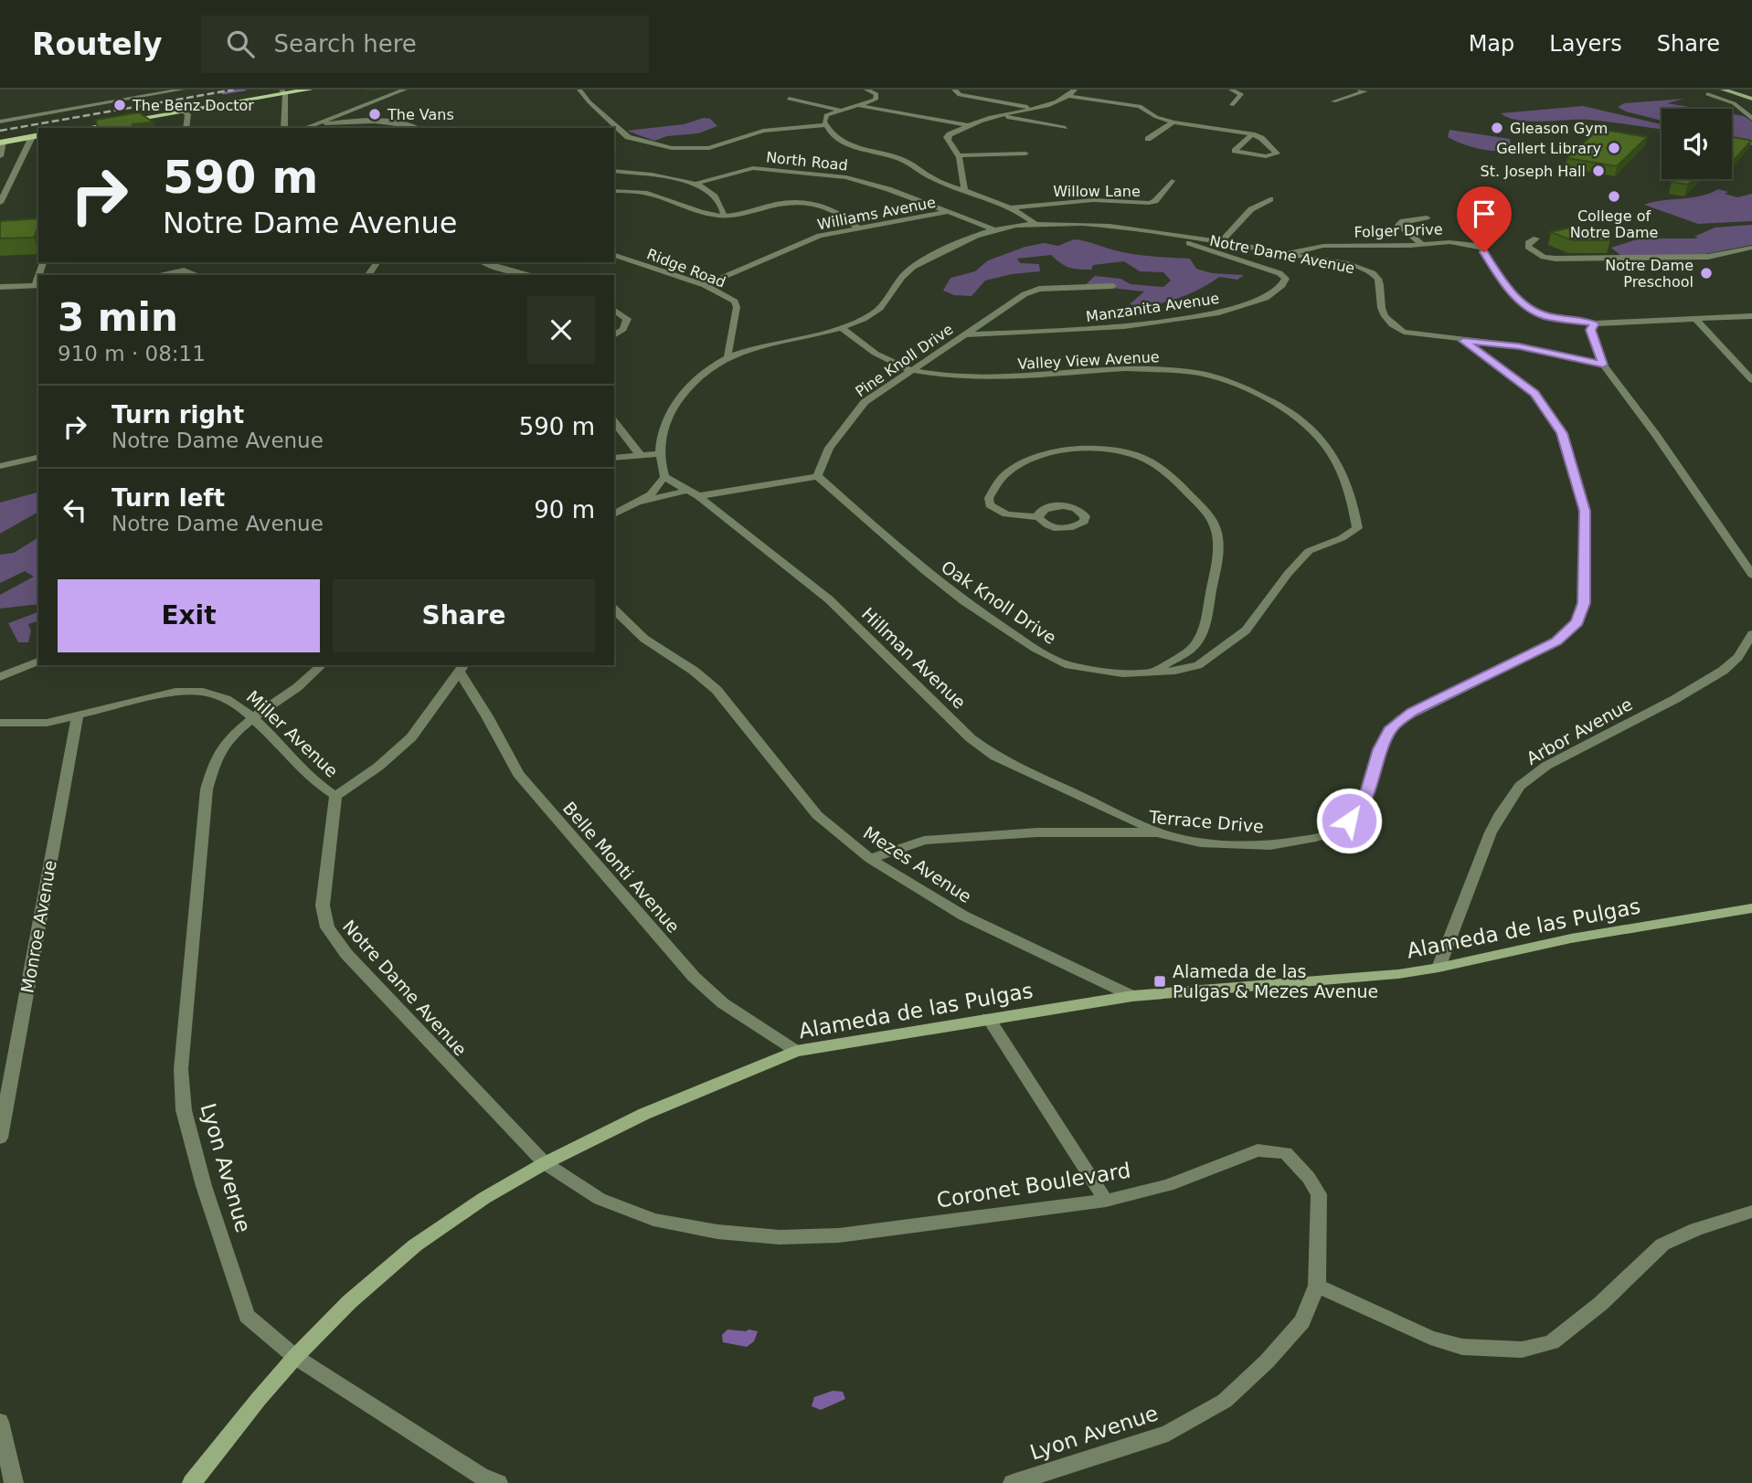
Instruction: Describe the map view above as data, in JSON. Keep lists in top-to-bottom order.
{
  "streets": {
    "main road": ["Alameda de las Pulgas"],
    "street": [
      "North Road",
      "Willow Lane",
      "Williams Avenue",
      "Folger Drive",
      "Notre Dame Avenue",
      "Ridge Road",
      "Manzanita Avenue",
      "Pine Knoll Drive",
      "Valley View Avenue",
      "Oak Knoll Drive",
      "Hillman Avenue",
      "Arbor Avenue",
      "Miller Avenue",
      "Terrace Drive",
      "Mezes Avenue",
      "Belle Monti Avenue",
      "Monroe Avenue",
      "Lyon Avenue",
      "Coronet Boulevard"
    ]
  },
  "crossings": [
    ["North Road", "Williams Avenue"],
    ["North Road", "Notre Dame Avenue"],
    ["Williams Avenue", "Ridge Road"],
    ["Folger Drive", "Notre Dame Avenue"],
    ["Notre Dame Avenue", "Ridge Road"],
    ["Notre Dame Avenue", "Manzanita Avenue"],
    ["Notre Dame Avenue", "Valley View Avenue"],
    ["Notre Dame Avenue", "Hillman Avenue"],
    ["Notre Dame Avenue", "Miller Avenue"],
    ["Notre Dame Avenue", "Terrace Drive"],
    ["Notre Dame Avenue", "Alameda de las Pulgas"],
    ["Notre Dame Avenue", "Coronet Boulevard"],
    ["Manzanita Avenue", "Pine Knoll Drive"],
    ["Pine Knoll Drive", "Valley View Avenue"],
    ["Pine Knoll Drive", "Oak Knoll Drive"],
    ["Valley View Avenue", "Oak Knoll Drive"],
    ["Hillman Avenue", "Terrace Drive"],
    ["Arbor Avenue", "Alameda de las Pulgas"],
    ["Miller Avenue", "Monroe Avenue"],
    ["Miller Avenue", "Lyon Avenue"],
    ["Terrace Drive", "Mezes Avenue"],
    ["Mezes Avenue", "Alameda de las Pulgas"],
    ["Belle Monti Avenue", "Alameda de las Pulgas"],
    ["Alameda de las Pulgas", "Lyon Avenue"],
    ["Alameda de las Pulgas", "Coronet Boulevard"],
    ["Lyon Avenue", "Coronet Boulevard"]
  ],
  "places": {
    "other": [
      "The Benz Doctor",
      "The Vans",
      "Gleason Gym",
      "Gellert Library",
      "St. Joseph Hall",
      "College of Notre Dame",
      "Notre Dame Preschool"
    ],
    "transit": ["Alameda de las Pulgas & Mezes Avenue"]
  },
  "page": {
    "header": "Routely",
    "search": "Search here",
    "nav": ["Map", "Layers", "Share"],
    "turn": ["590 m", "Notre Dame Avenue"],
    "heading": ["3 min", "910 m · 08:11"],
    "list": [
      {
        "name": "Turn right",
        "note": "Notre Dame Avenue",
        "value": "590 m"
      },
      {
        "name": "Turn left",
        "note": "Notre Dame Avenue",
        "value": "90 m"
      }
    ],
    "buttons": ["Exit", "Share"]
  }
}
